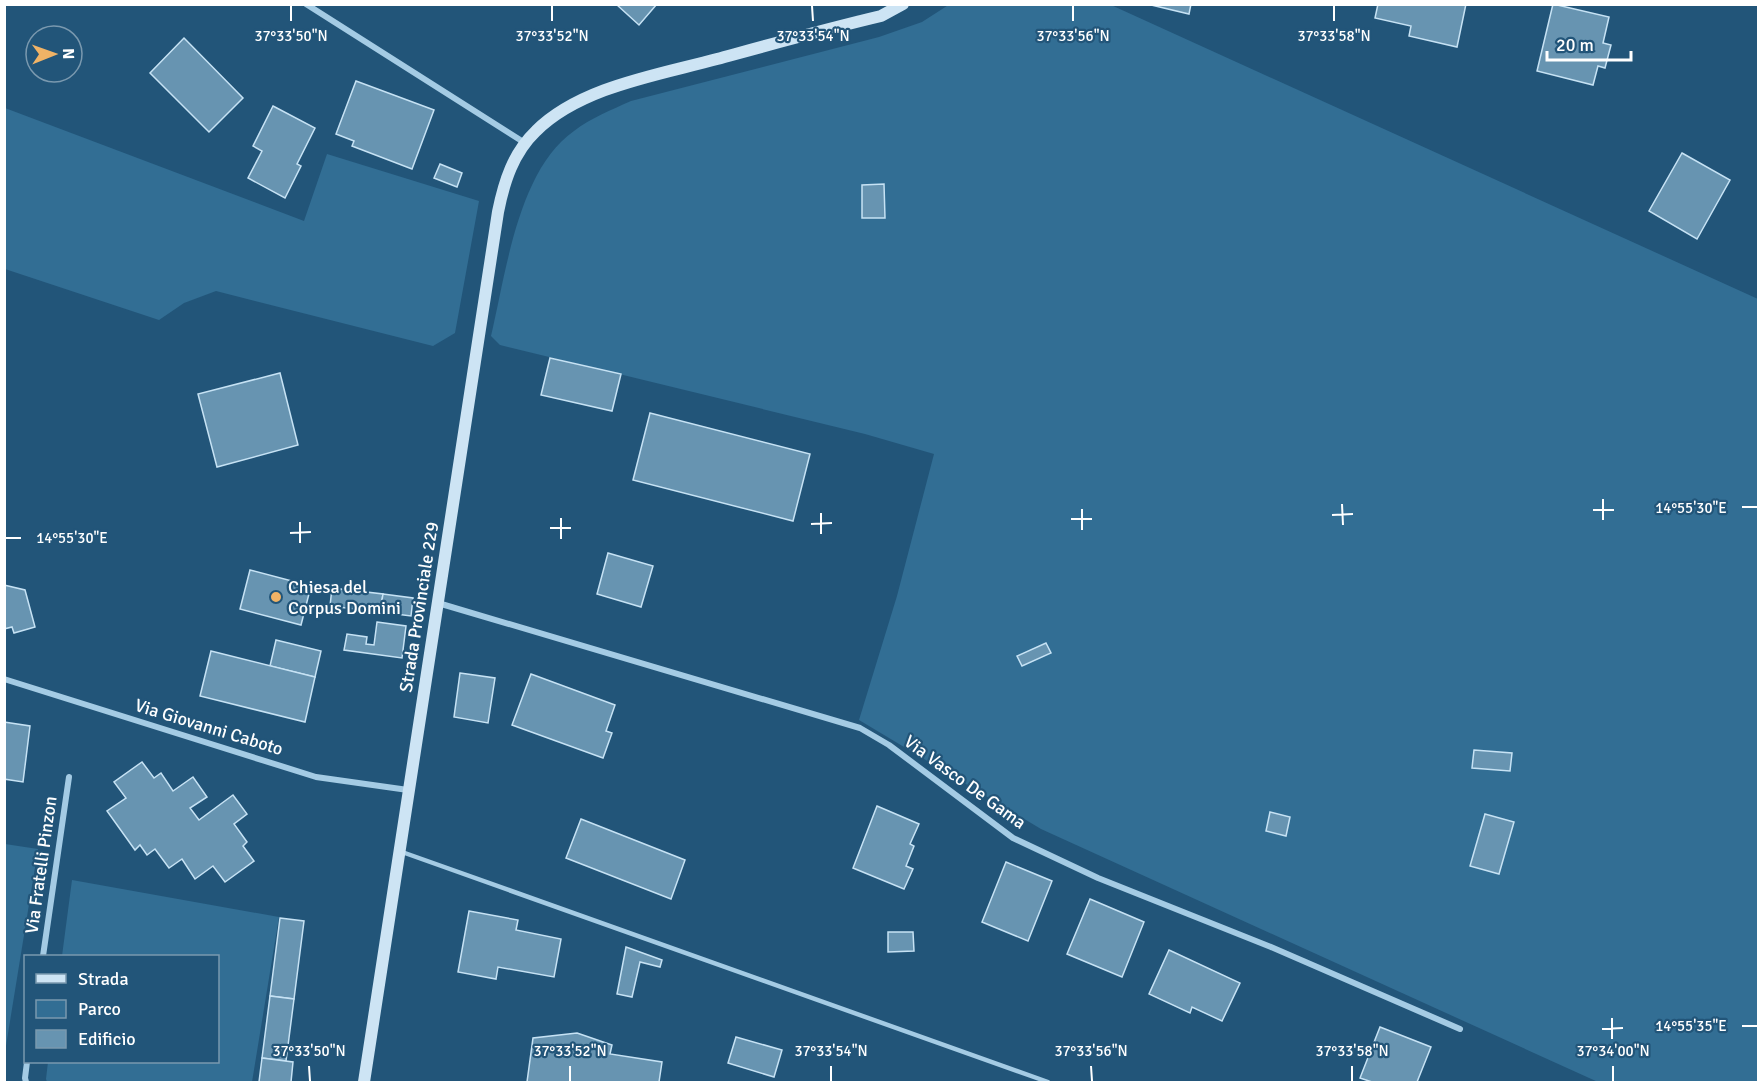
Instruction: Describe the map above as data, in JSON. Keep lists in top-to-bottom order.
{
  "streets": {
    "street": [
      "Strada Provinciale 229",
      "Via Giovanni Caboto",
      "Via Vasco De Gama",
      "Via Fratelli Pinzon"
    ]
  },
  "crossings": [
    ["Strada Provinciale 229", "Via Giovanni Caboto"],
    ["Strada Provinciale 229", "Via Vasco De Gama"]
  ],
  "places": ["Chiesa del Corpus Domini"],
  "legend": ["Strada", "Parco", "Edificio"],
  "scale_bar": "20 m",
  "north": "right",
  "coordinates": [
    "37°33'50\"N",
    "37°33'52\"N",
    "37°33'54\"N",
    "37°33'56\"N",
    "37°33'58\"N",
    "14°55'30\"E",
    "14°55'35\"E",
    "37°34'00\"N"
  ]
}
